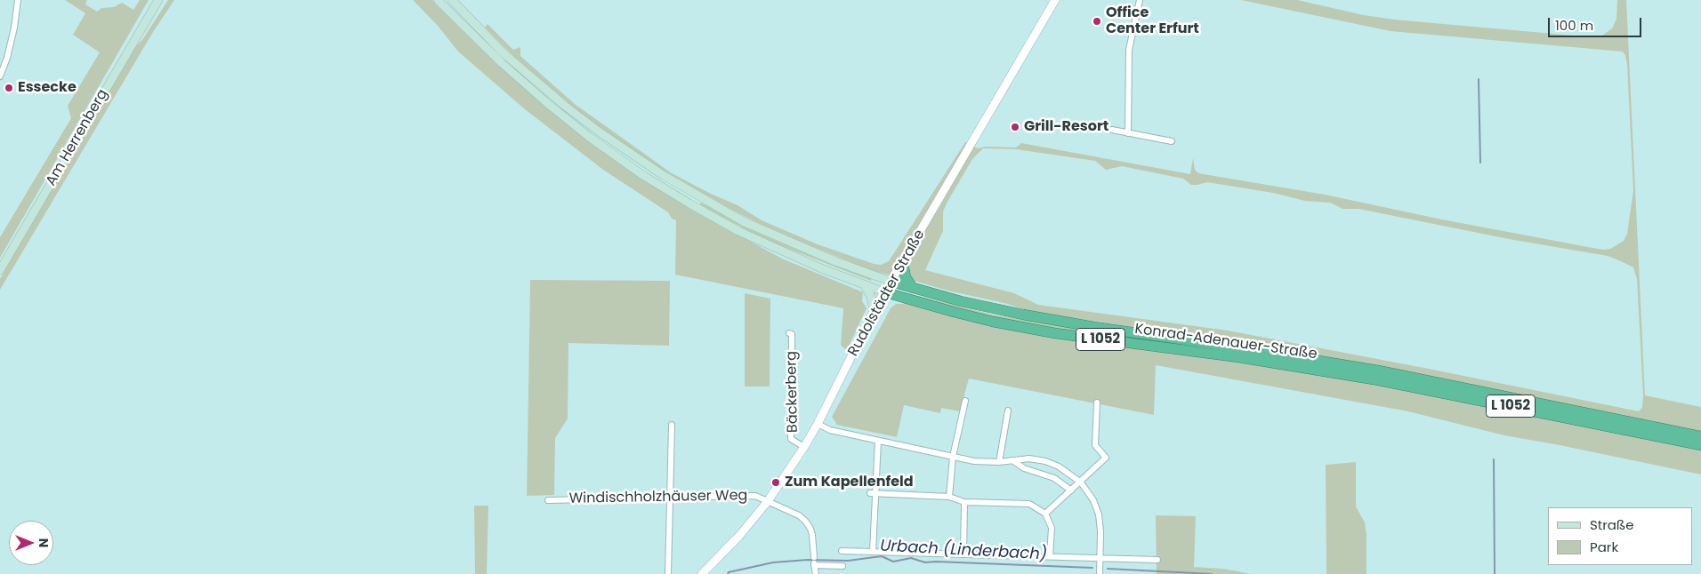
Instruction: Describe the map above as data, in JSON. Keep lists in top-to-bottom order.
{
  "streets": {
    "highway": ["L 1052", "Konrad-Adenauer-Straße"],
    "main road": ["Am Herrenberg"],
    "street": ["Rudolstädter Straße", "Bäckerberg", "Windischholzhäuser Weg"]
  },
  "crossings": [
    ["Rudolstädter Straße", "Konrad-Adenauer-Straße"],
    ["Rudolstädter Straße", "Bäckerberg"],
    ["Rudolstädter Straße", "Windischholzhäuser Weg"]
  ],
  "water": ["Urbach (Linderbach)"],
  "places": [
    "Office Center Erfurt",
    "Essecke",
    "Grill-Resort",
    "Zum Kapellenfeld"
  ],
  "legend": ["Straße", "Park"],
  "scale_bar": "100 m",
  "north": "right"
}
